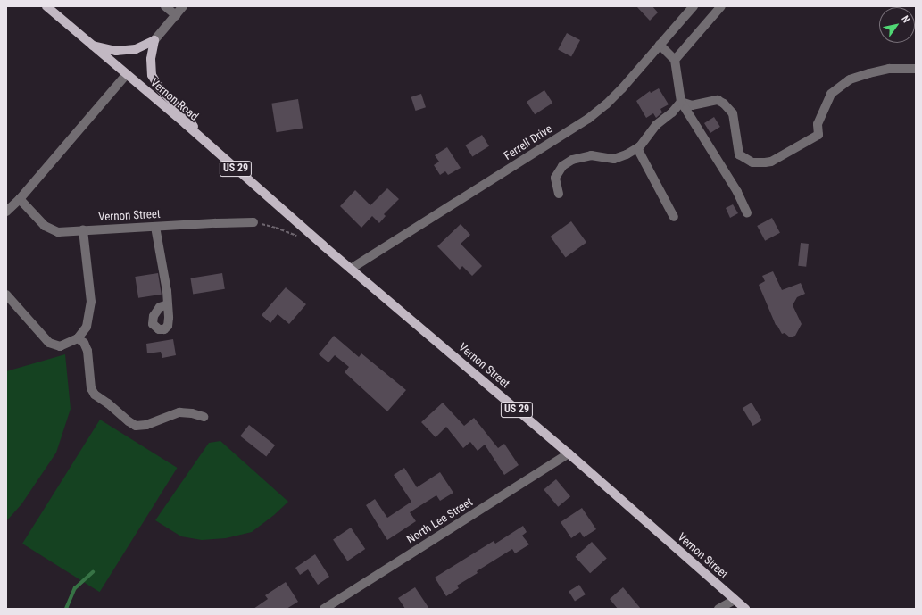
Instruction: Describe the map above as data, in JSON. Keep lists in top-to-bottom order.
{
  "streets": {
    "main road": ["Vernon Road", "US 29", "Vernon Street"],
    "street": ["Ferrell Drive", "North Lee Street"]
  },
  "crossings": [
    ["Vernon Road", "Vernon Street"],
    ["Ferrell Drive", "Vernon Street"],
    ["Vernon Street", "North Lee Street"]
  ],
  "north": "top right"
}
